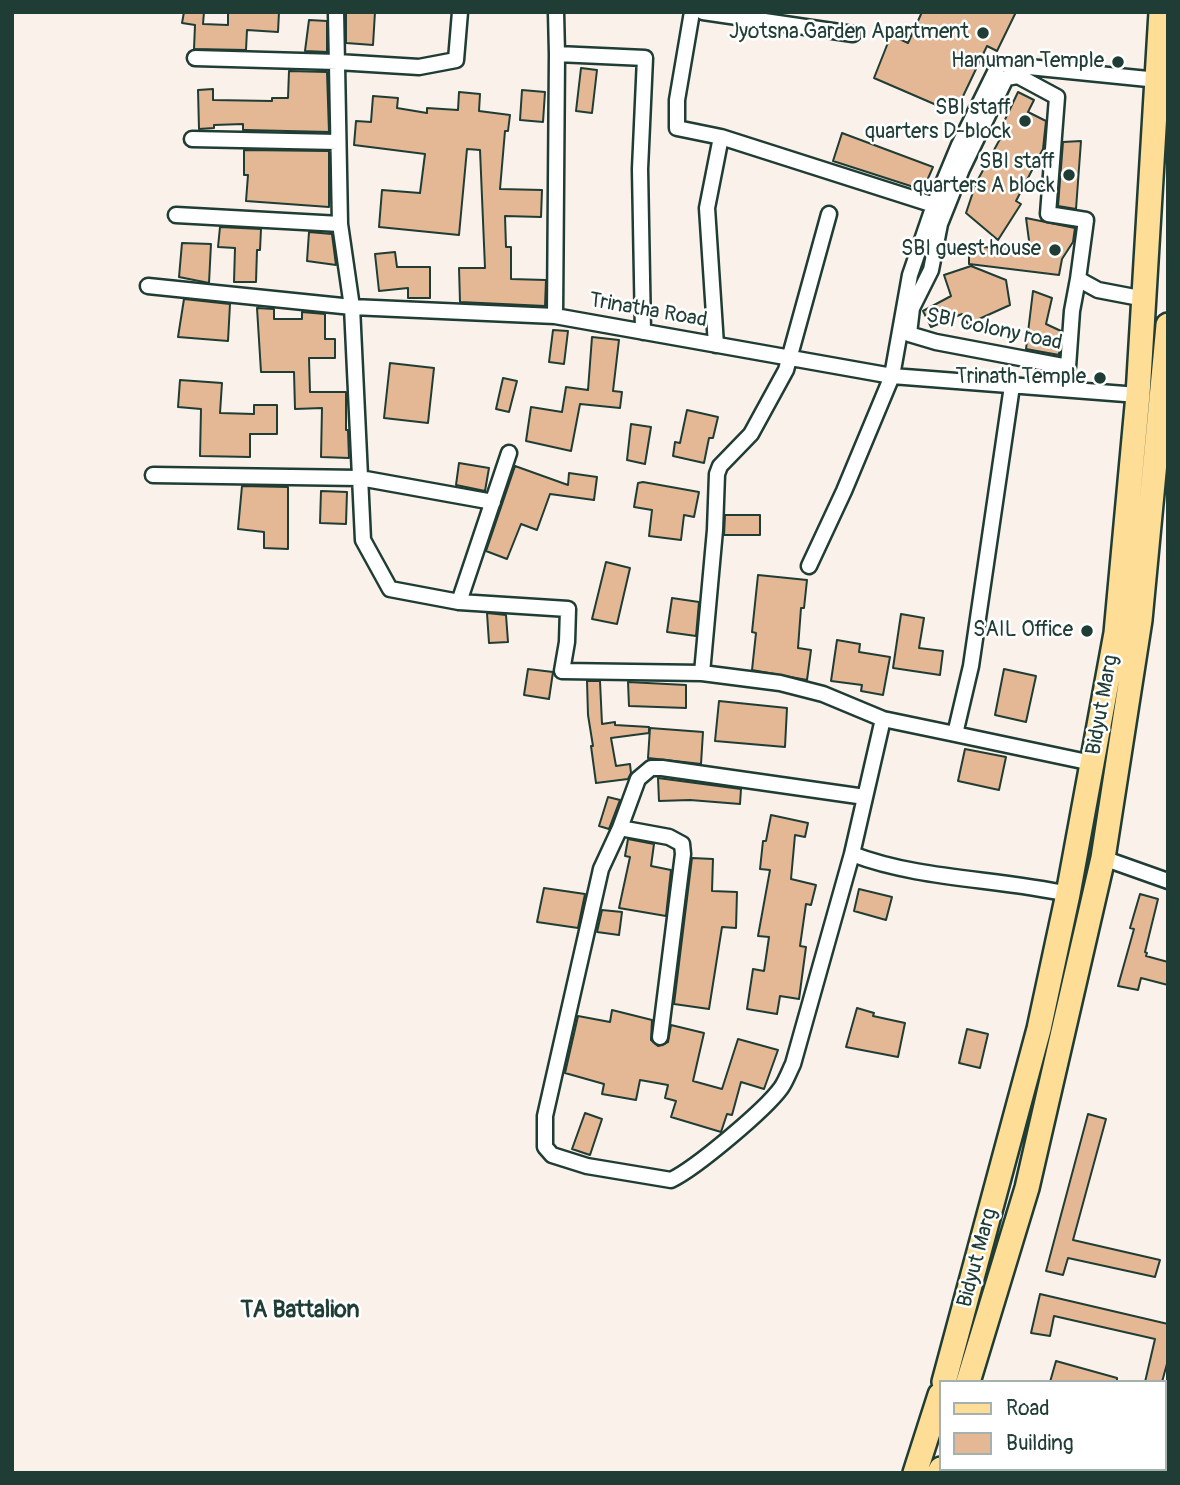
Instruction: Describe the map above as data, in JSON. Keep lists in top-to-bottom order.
{
  "streets": {
    "main road": ["Bidyut Marg"],
    "street": ["Trinatha Road", "SBI Colony road"]
  },
  "crossings": [
    ["Trinatha Road", "Bidyut Marg"]
  ],
  "districts": ["TA Battalion"],
  "places": [
    "Jyotsna Garden Apartment",
    "Hanuman Temple",
    "SBI staff quarters D-block",
    "SBI staff quarters A block",
    "SBI guest house",
    "Trinath Temple",
    "SAIL Office"
  ],
  "legend": ["Road", "Building"]
}
